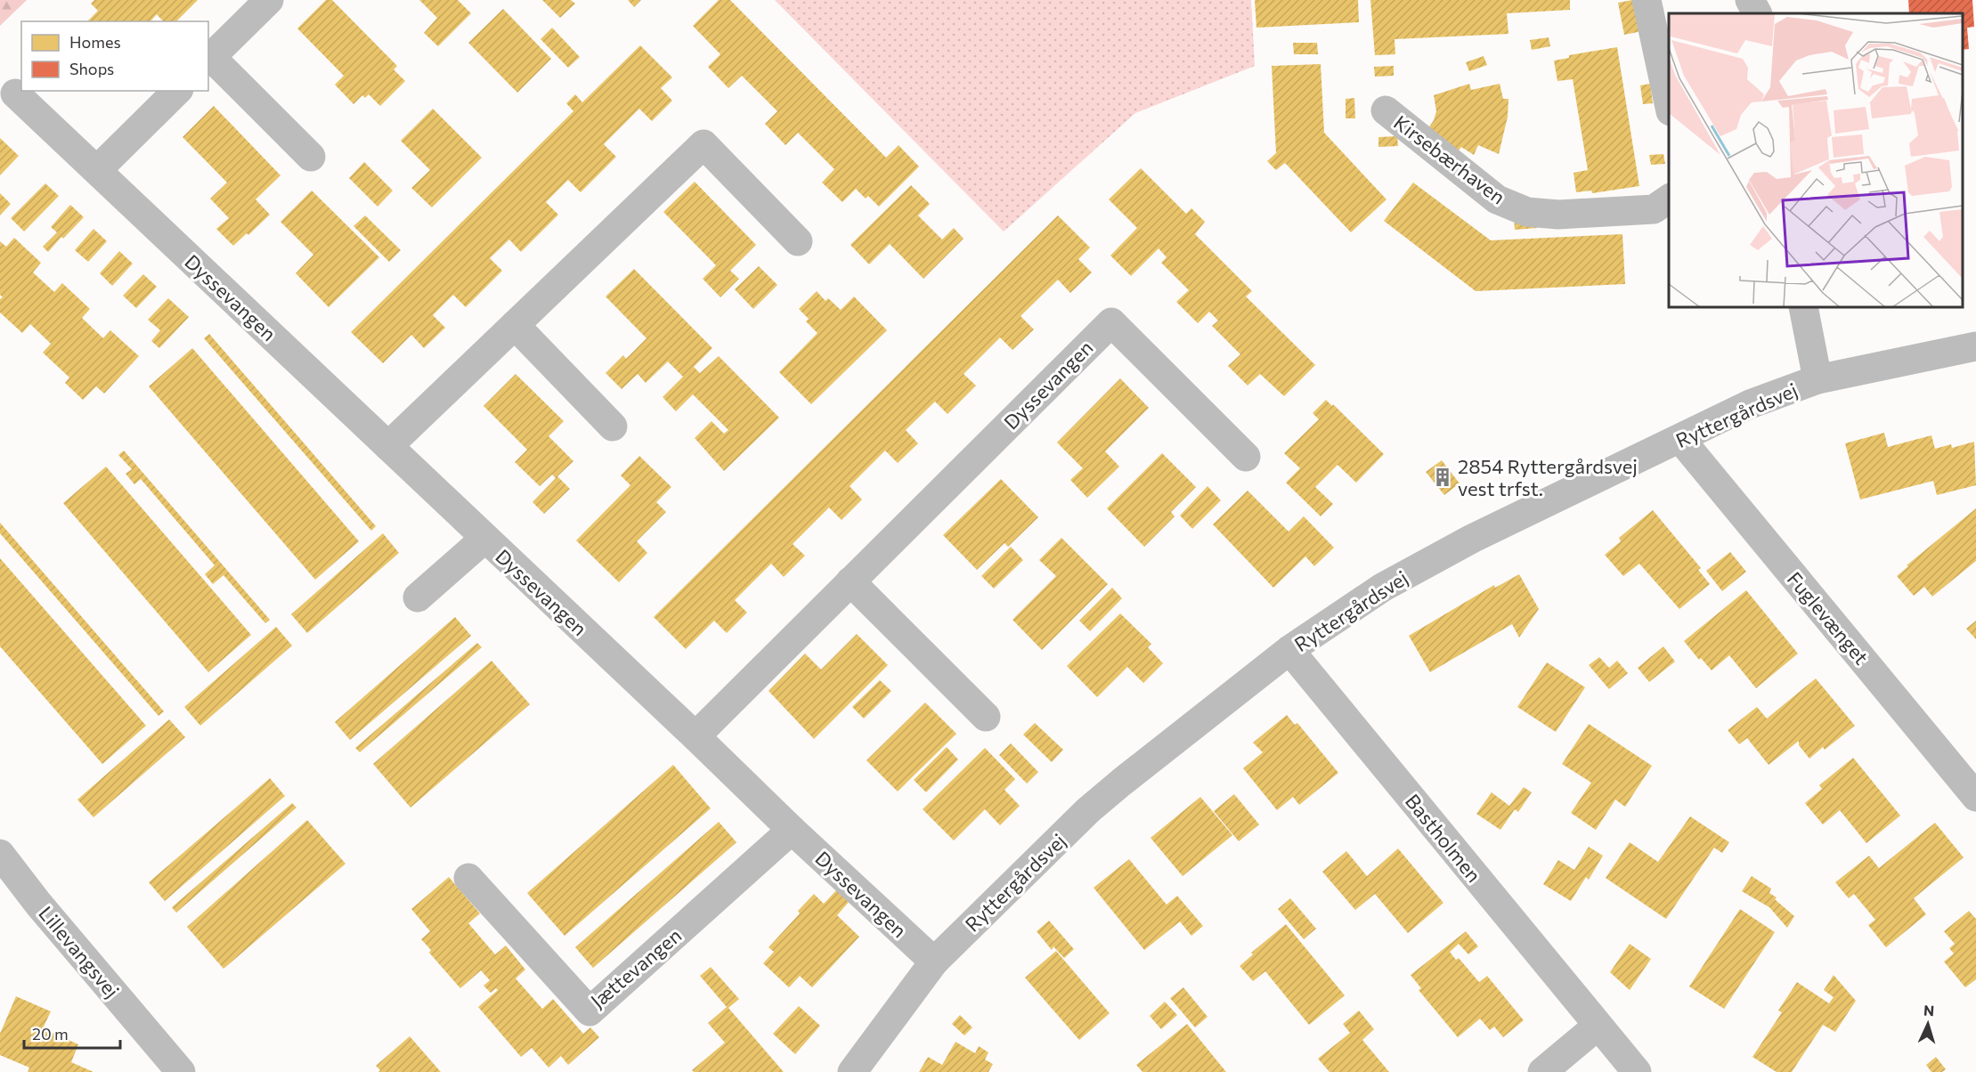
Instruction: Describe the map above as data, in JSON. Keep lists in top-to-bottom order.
{
  "streets": {
    "street": [
      "Kirsebærhaven",
      "Dyssevangen",
      "Ryttergårdsvej",
      "Fuglevænget",
      "Bastholmen",
      "Lillevangsvej",
      "Jættevangen"
    ]
  },
  "crossings": [
    ["Dyssevangen", "Ryttergårdsvej"],
    ["Dyssevangen", "Jættevangen"],
    ["Ryttergårdsvej", "Fuglevænget"],
    ["Ryttergårdsvej", "Bastholmen"]
  ],
  "places": {
    "building": ["2854 Ryttergårdsvej vest trfst."]
  },
  "legend": ["Homes", "Shops"],
  "scale_bar": "20 m",
  "north": "top"
}
